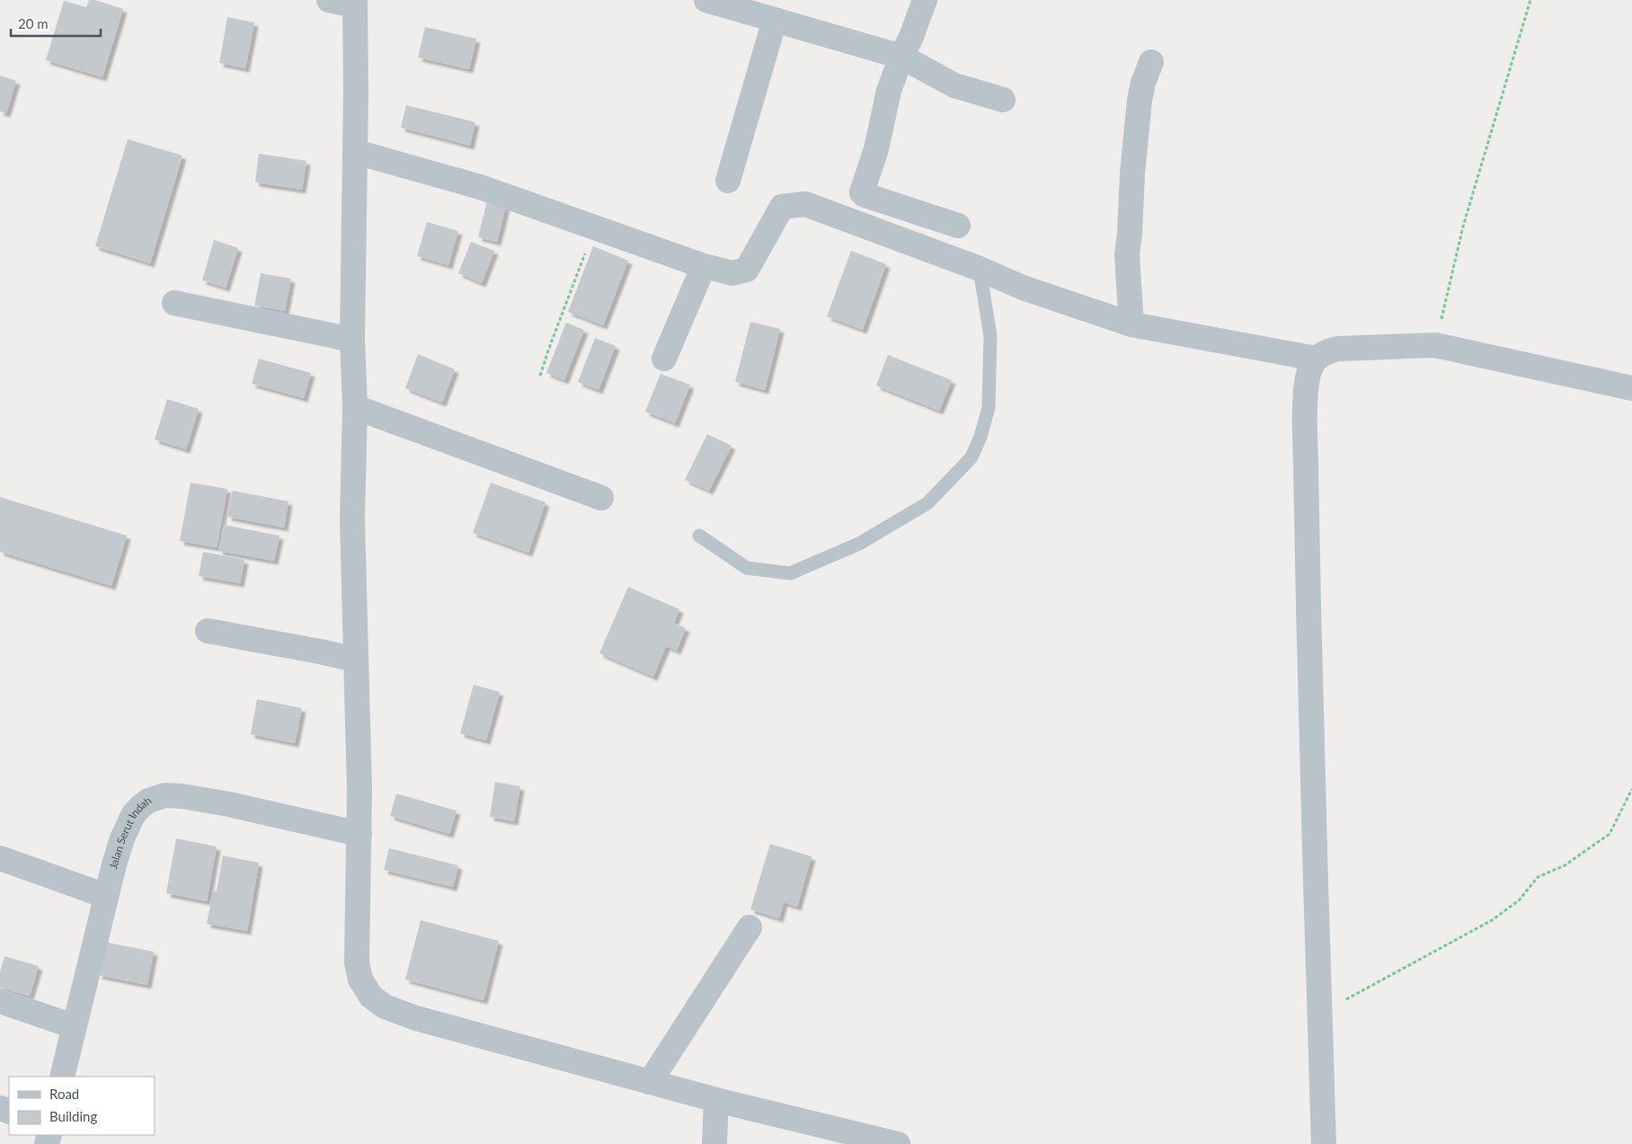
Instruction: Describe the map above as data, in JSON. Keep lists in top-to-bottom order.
{
  "streets": {
    "street": ["Jalan Serut Indah"]
  },
  "legend": ["Road", "Building"],
  "scale_bar": "20 m"
}
